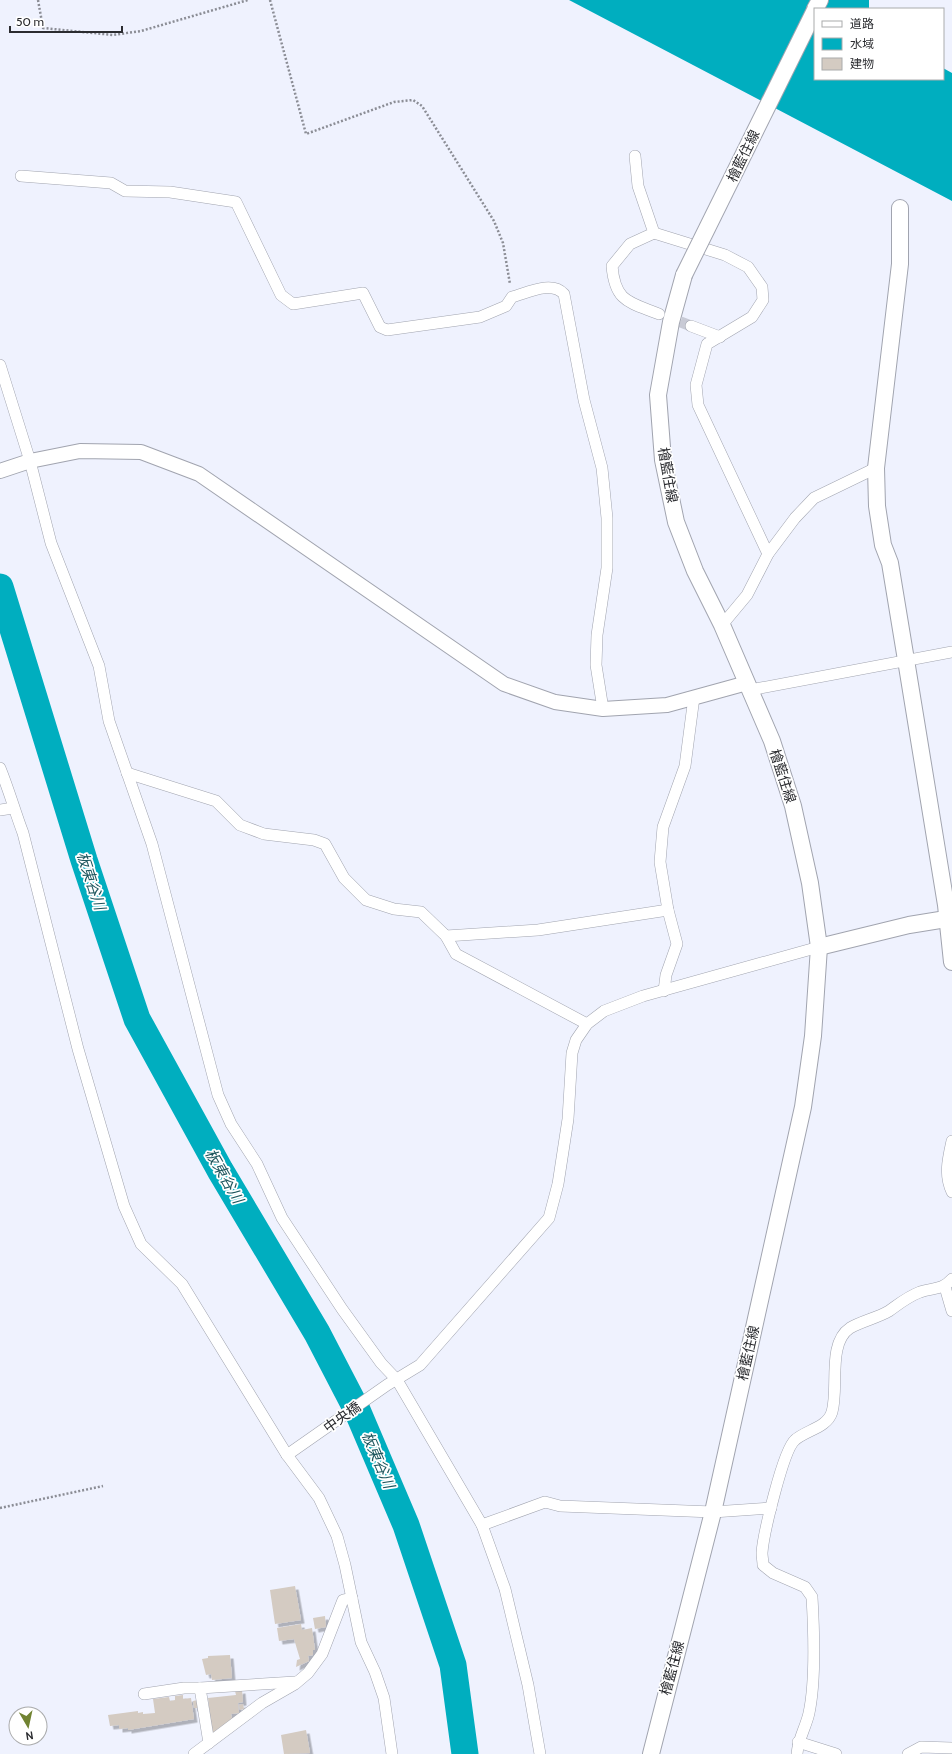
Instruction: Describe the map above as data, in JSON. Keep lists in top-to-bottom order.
{
  "streets": {
    "main road": ["檜藍住線"],
    "street": ["中央橋"]
  },
  "crossings": [
    ["檜藍住線", "中央橋"]
  ],
  "water": ["板東谷川"],
  "legend": ["道路", "水域", "建物"],
  "scale_bar": "50 m",
  "north": "bottom"
}
